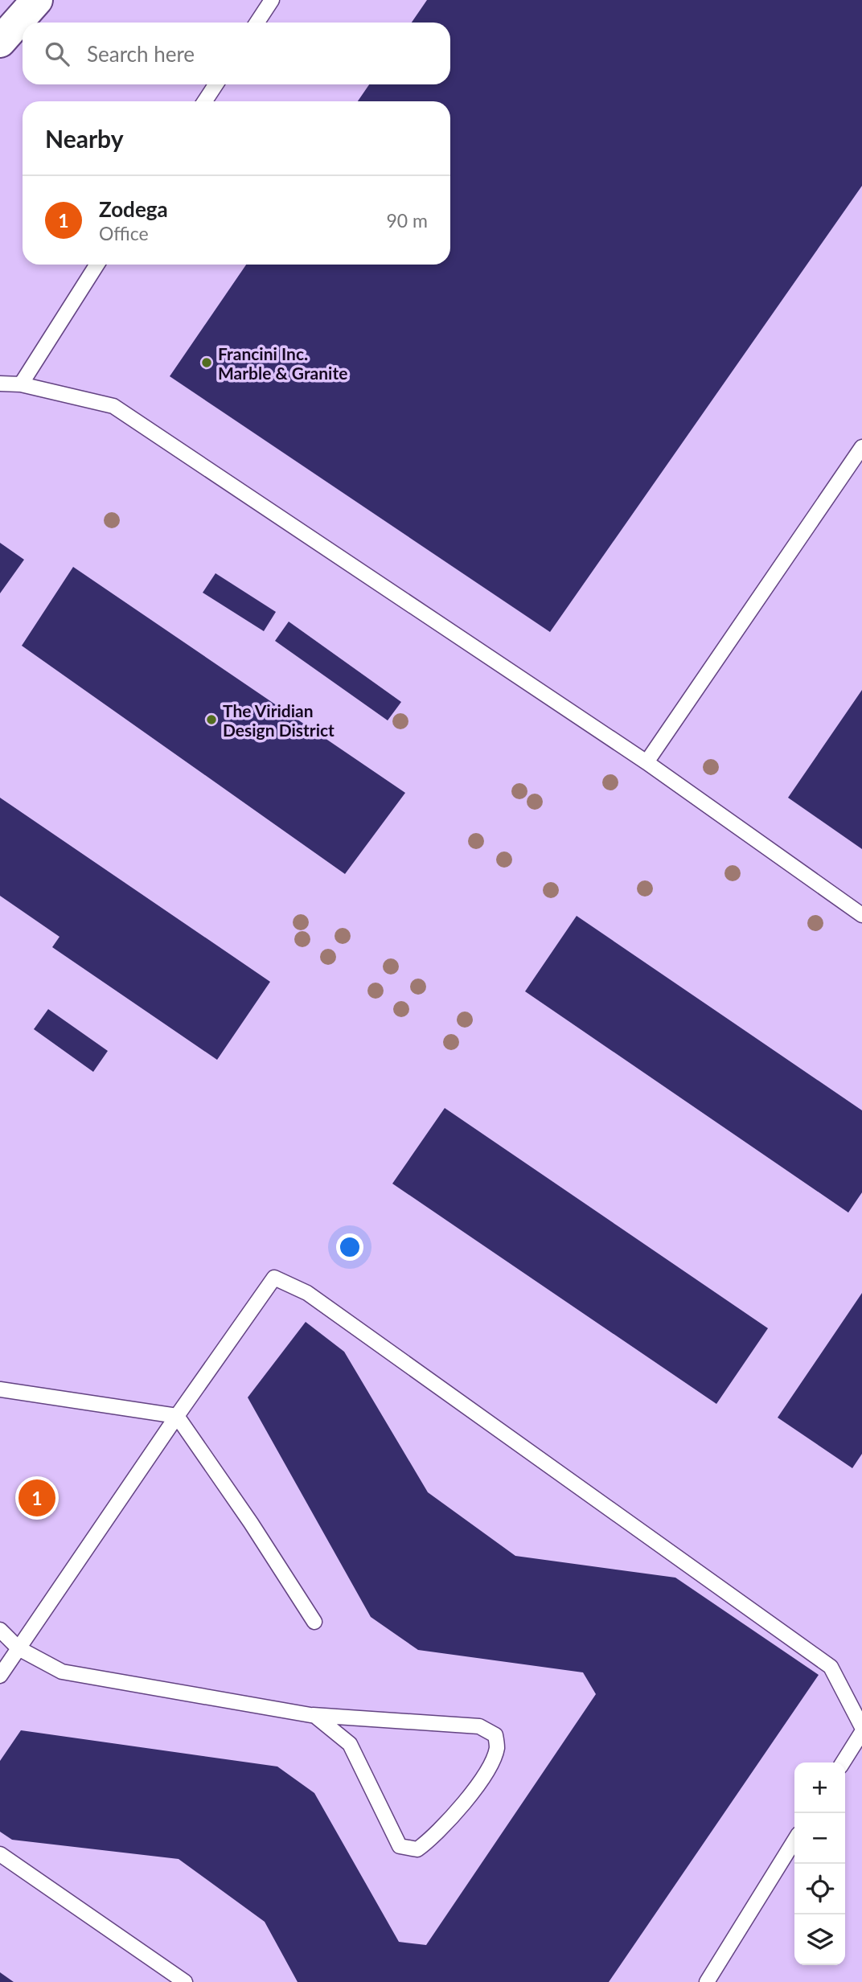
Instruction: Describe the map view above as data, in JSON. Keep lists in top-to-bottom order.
{
  "places": ["Francini Inc. Marble & Granite", "The Viridian Design District"],
  "page": {
    "search": "Search here",
    "heading": "Nearby",
    "list": [
      {
        "mark": "1",
        "name": "Zodega",
        "note": "Office",
        "value": "90 m"
      }
    ],
    "pins": "1",
    "map_buttons": ["+", "−"]
  }
}
